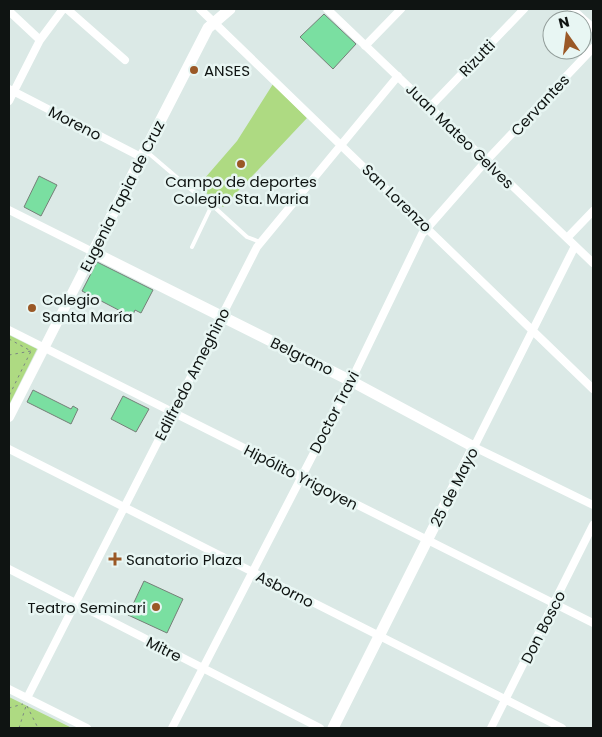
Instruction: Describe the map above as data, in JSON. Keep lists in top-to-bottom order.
{
  "streets": {
    "main road": ["Eugenia Tapia de Cruz", "Belgrano", "25 de Mayo"],
    "street": [
      "Rizutti",
      "Cervantes",
      "Moreno",
      "Juan Mateo Gelves",
      "San Lorenzo",
      "Edilfredo Ameghino",
      "Doctor Travi",
      "Hipólito Yrigoyen",
      "Asborno",
      "Don Bosco",
      "Mitre"
    ]
  },
  "crossings": [
    ["Rizutti", "Juan Mateo Gelves"],
    ["Cervantes", "Juan Mateo Gelves"],
    ["Cervantes", "Doctor Travi"],
    ["Moreno", "Eugenia Tapia de Cruz"],
    ["Juan Mateo Gelves", "Edilfredo Ameghino"],
    ["Juan Mateo Gelves", "Doctor Travi"],
    ["Juan Mateo Gelves", "25 de Mayo"],
    ["Eugenia Tapia de Cruz", "San Lorenzo"],
    ["Eugenia Tapia de Cruz", "Belgrano"],
    ["Eugenia Tapia de Cruz", "Hipólito Yrigoyen"],
    ["San Lorenzo", "Edilfredo Ameghino"],
    ["San Lorenzo", "Doctor Travi"],
    ["San Lorenzo", "25 de Mayo"],
    ["Belgrano", "Edilfredo Ameghino"],
    ["Belgrano", "Doctor Travi"],
    ["Belgrano", "25 de Mayo"],
    ["Edilfredo Ameghino", "Hipólito Yrigoyen"],
    ["Edilfredo Ameghino", "Asborno"],
    ["Edilfredo Ameghino", "Mitre"],
    ["Doctor Travi", "Hipólito Yrigoyen"],
    ["Doctor Travi", "Asborno"],
    ["Doctor Travi", "Mitre"],
    ["Hipólito Yrigoyen", "25 de Mayo"],
    ["Hipólito Yrigoyen", "Don Bosco"],
    ["25 de Mayo", "Asborno"],
    ["Asborno", "Don Bosco"]
  ],
  "places": {
    "other": [
      "ANSES",
      "Campo de deportes Colegio Sta. Maria",
      "Colegio Santa María",
      "Teatro Seminari"
    ],
    "health": ["Sanatorio Plaza"]
  },
  "north": "top"
}
